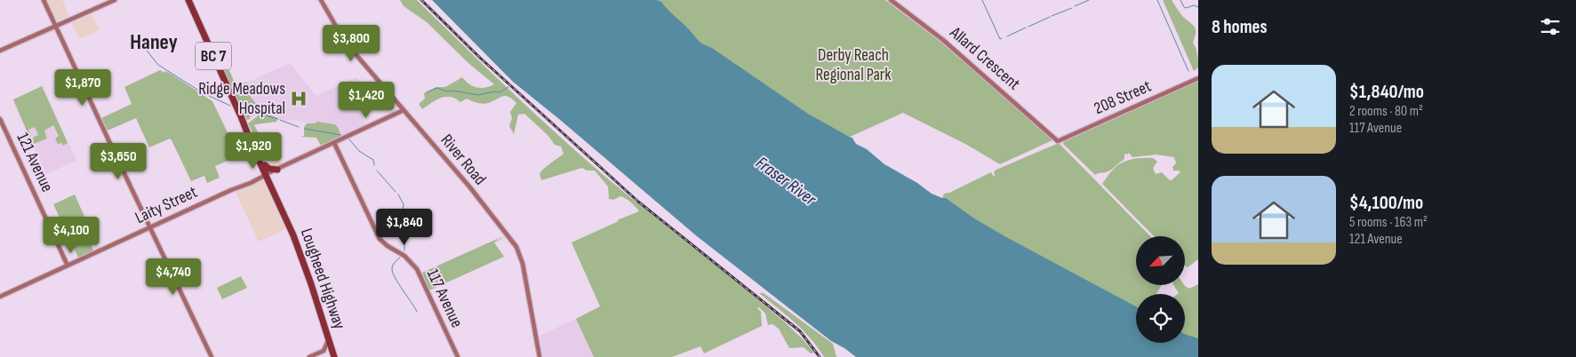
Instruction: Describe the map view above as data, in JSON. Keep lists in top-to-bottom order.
{
  "streets": {
    "highway": ["BC 7", "Lougheed Highway"],
    "street": [
      "Allard Crescent",
      "208 Street",
      "River Road",
      "121 Avenue",
      "Laity Street",
      "117 Avenue"
    ]
  },
  "crossings": [
    ["Allard Crescent", "208 Street"],
    ["River Road", "Laity Street"],
    ["121 Avenue", "Laity Street"],
    ["Laity Street", "Lougheed Highway"],
    ["Laity Street", "117 Avenue"]
  ],
  "districts": ["Haney"],
  "water": ["Fraser River"],
  "parks": ["Derby Reach Regional Park"],
  "places": {
    "hospital": ["Ridge Meadows Hospital"]
  },
  "north": "bottom left",
  "page": {
    "heading": "8 homes",
    "price": [
      "$3,800",
      "$1,870",
      "$1,420",
      "$1,920",
      "$3,650",
      "$1,840",
      "$4,100",
      "$4,740"
    ],
    "list": [
      {
        "name": "$1,840/mo",
        "note": "2 rooms · 80 m² · 117 Avenue"
      },
      {
        "name": "$4,100/mo",
        "note": "5 rooms · 163 m² · 121 Avenue"
      }
    ]
  }
}
